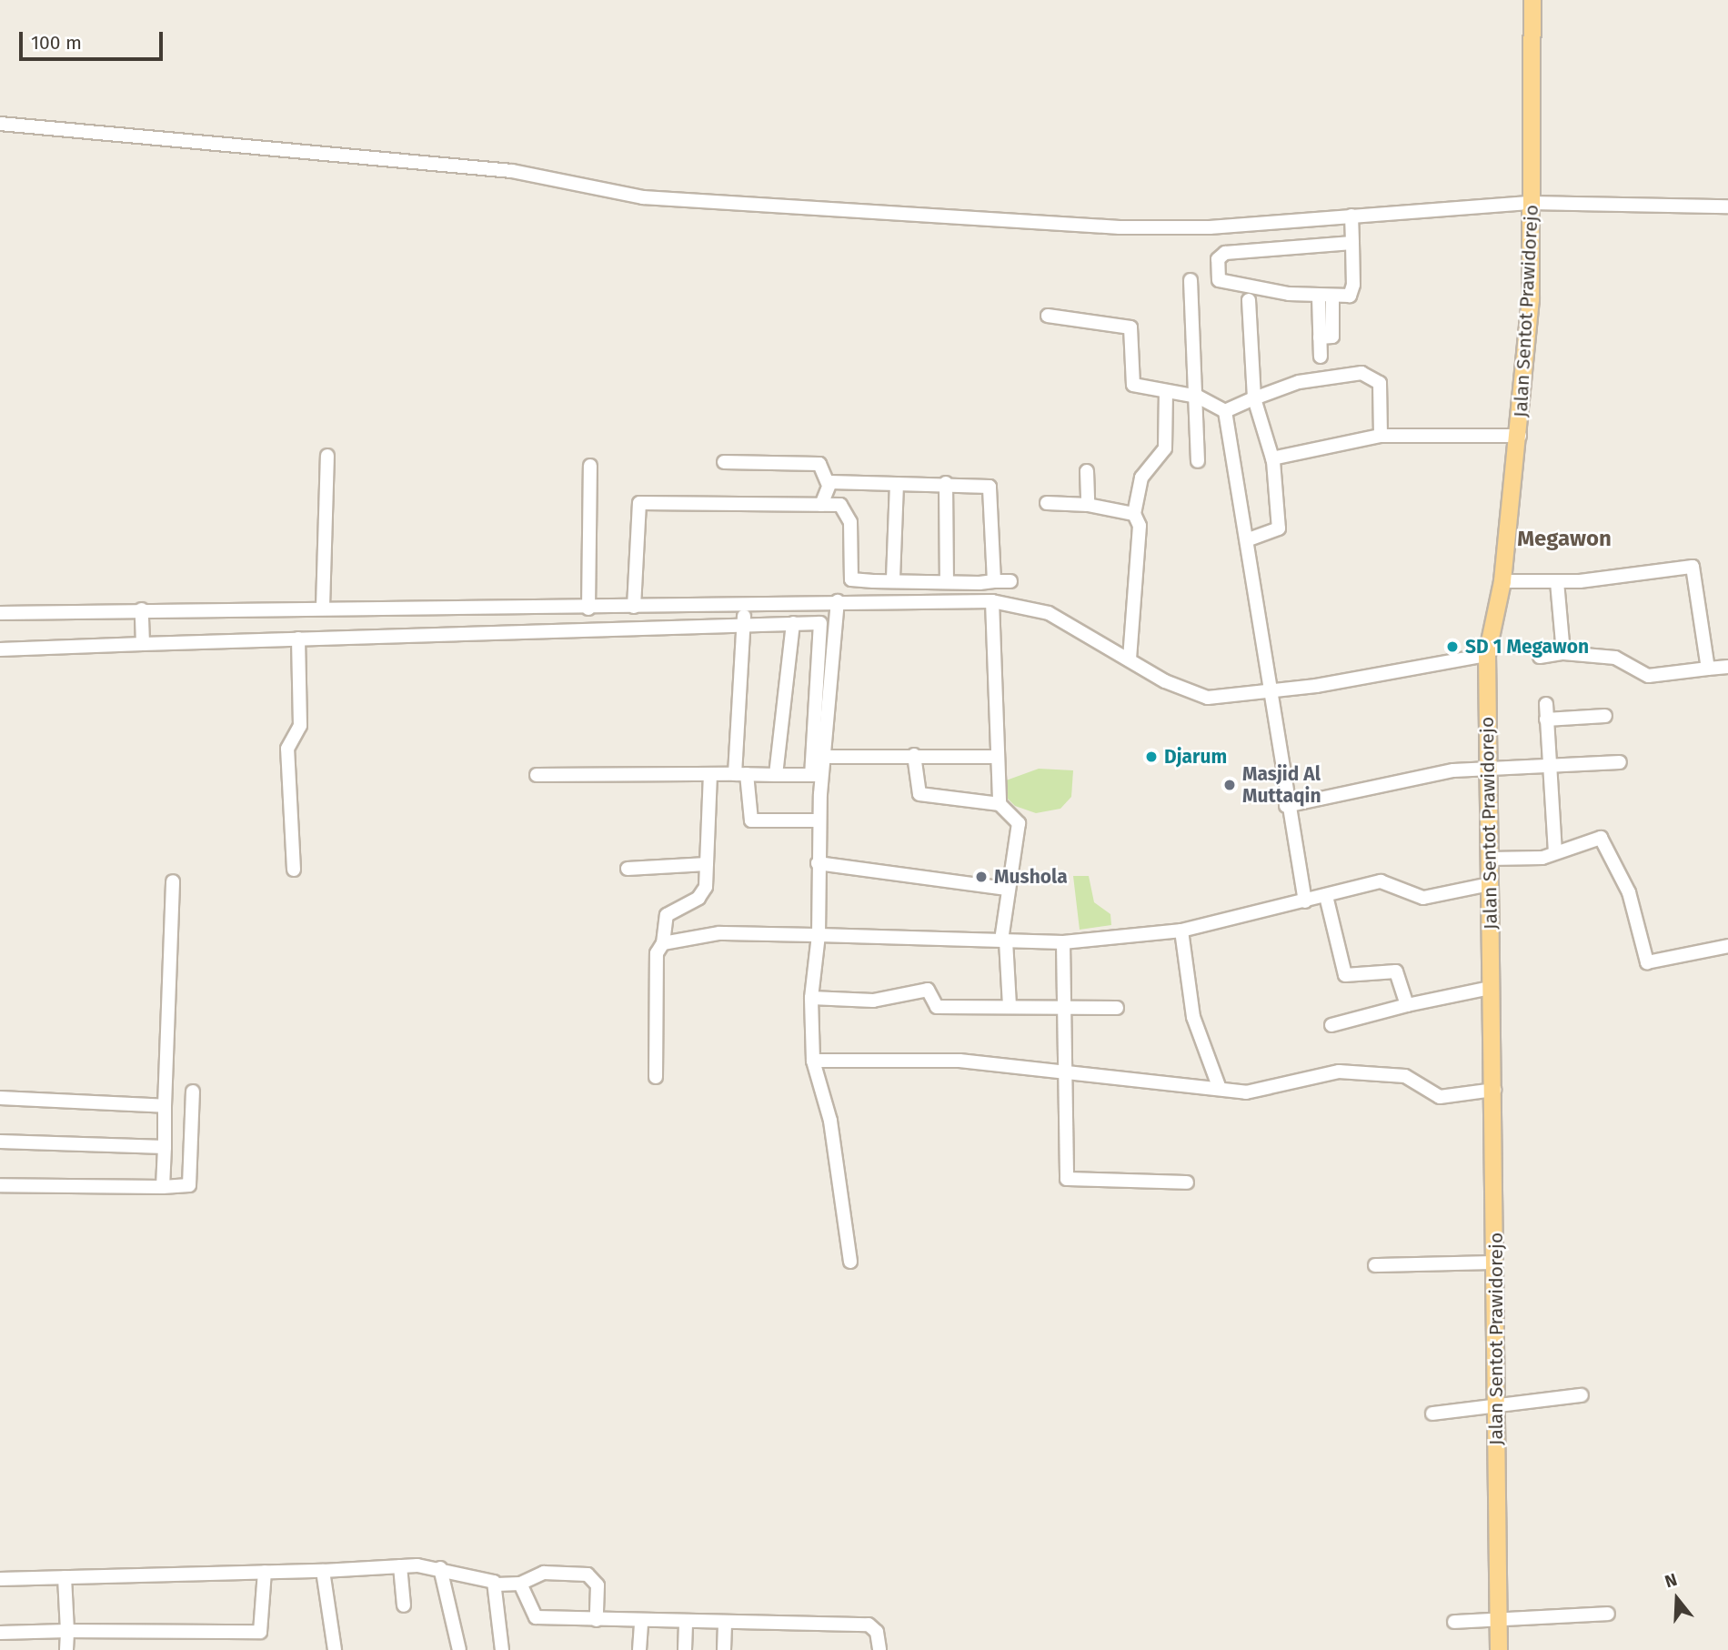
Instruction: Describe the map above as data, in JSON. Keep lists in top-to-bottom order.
{
  "streets": {
    "main road": ["Jalan Sentot Prawidorejo"]
  },
  "districts": ["Megawon"],
  "places": [
    "SD 1 Megawon",
    "Djarum",
    "Masjid Al Muttaqin",
    "Mushola"
  ],
  "scale_bar": "100 m",
  "north": "top"
}
